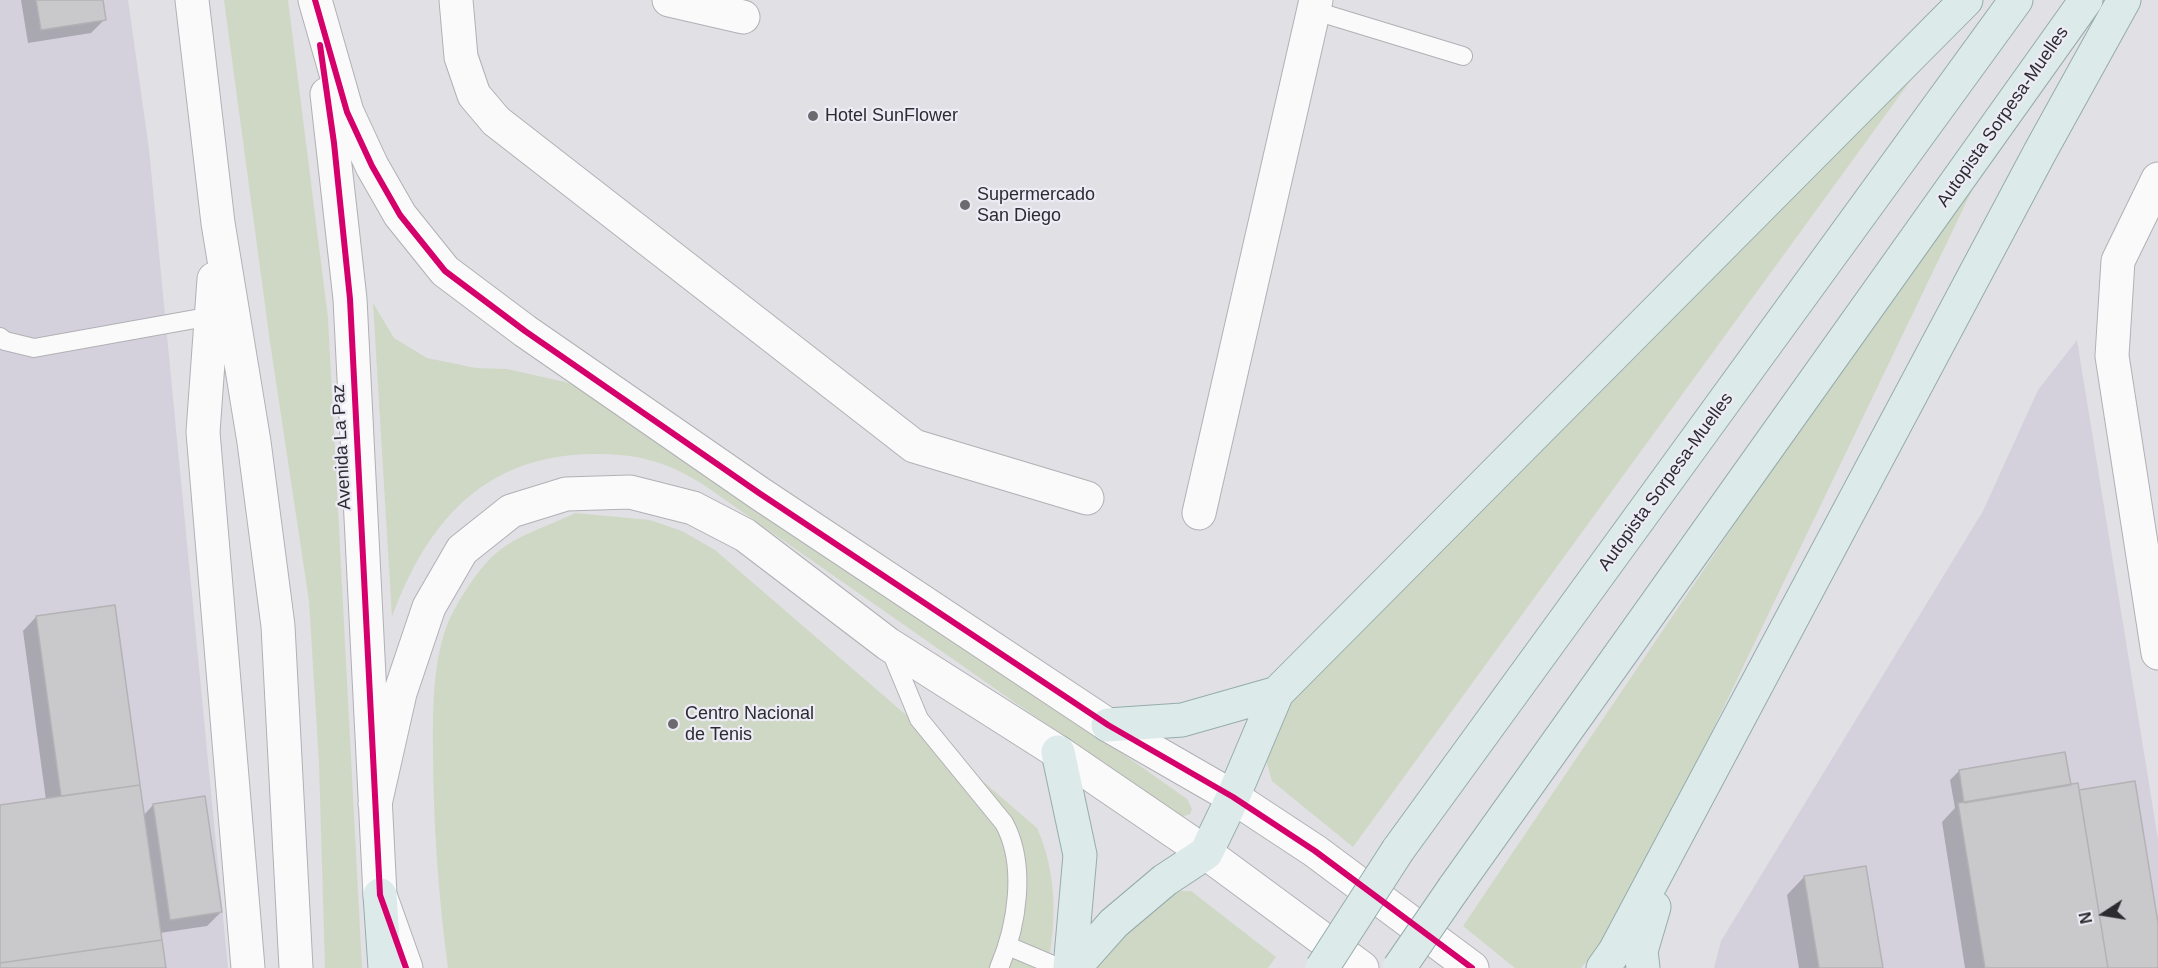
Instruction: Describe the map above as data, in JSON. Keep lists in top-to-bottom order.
{
  "streets": {
    "main road": ["Autopista Sorpesa-Muelles"],
    "street": ["Avenida La Paz"]
  },
  "places": ["Hotel SunFlower", "Supermercado San Diego", "Centro Nacional de Tenis"],
  "north": "left"
}
